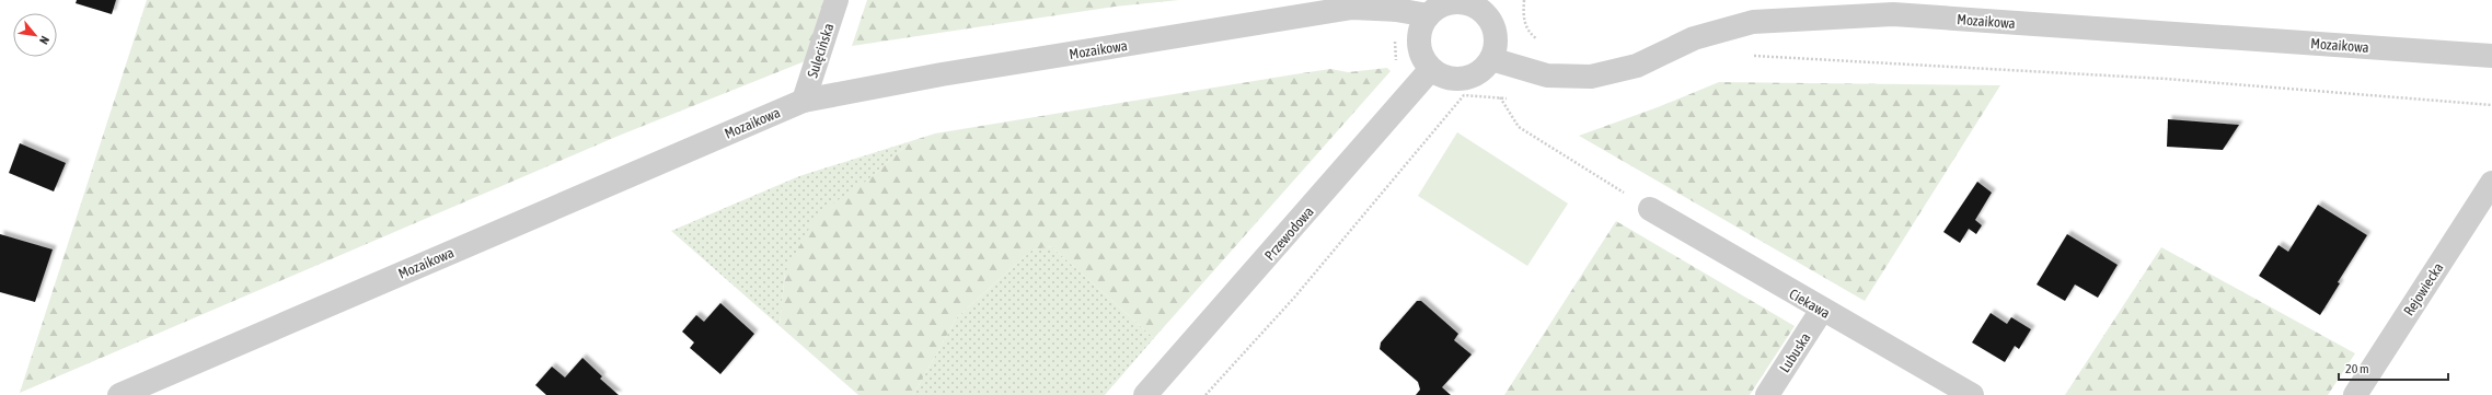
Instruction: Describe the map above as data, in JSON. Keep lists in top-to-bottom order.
{
  "streets": {
    "street": [
      "Mozaikowa",
      "Sulęcińska",
      "Przewodowa",
      "Rejowiecka",
      "Ciekawa",
      "Lubuska"
    ]
  },
  "crossings": [
    ["Mozaikowa", "Sulęcińska"],
    ["Mozaikowa", "Przewodowa"],
    ["Ciekawa", "Lubuska"]
  ],
  "scale_bar": "20 m",
  "north": "bottom right"
}
